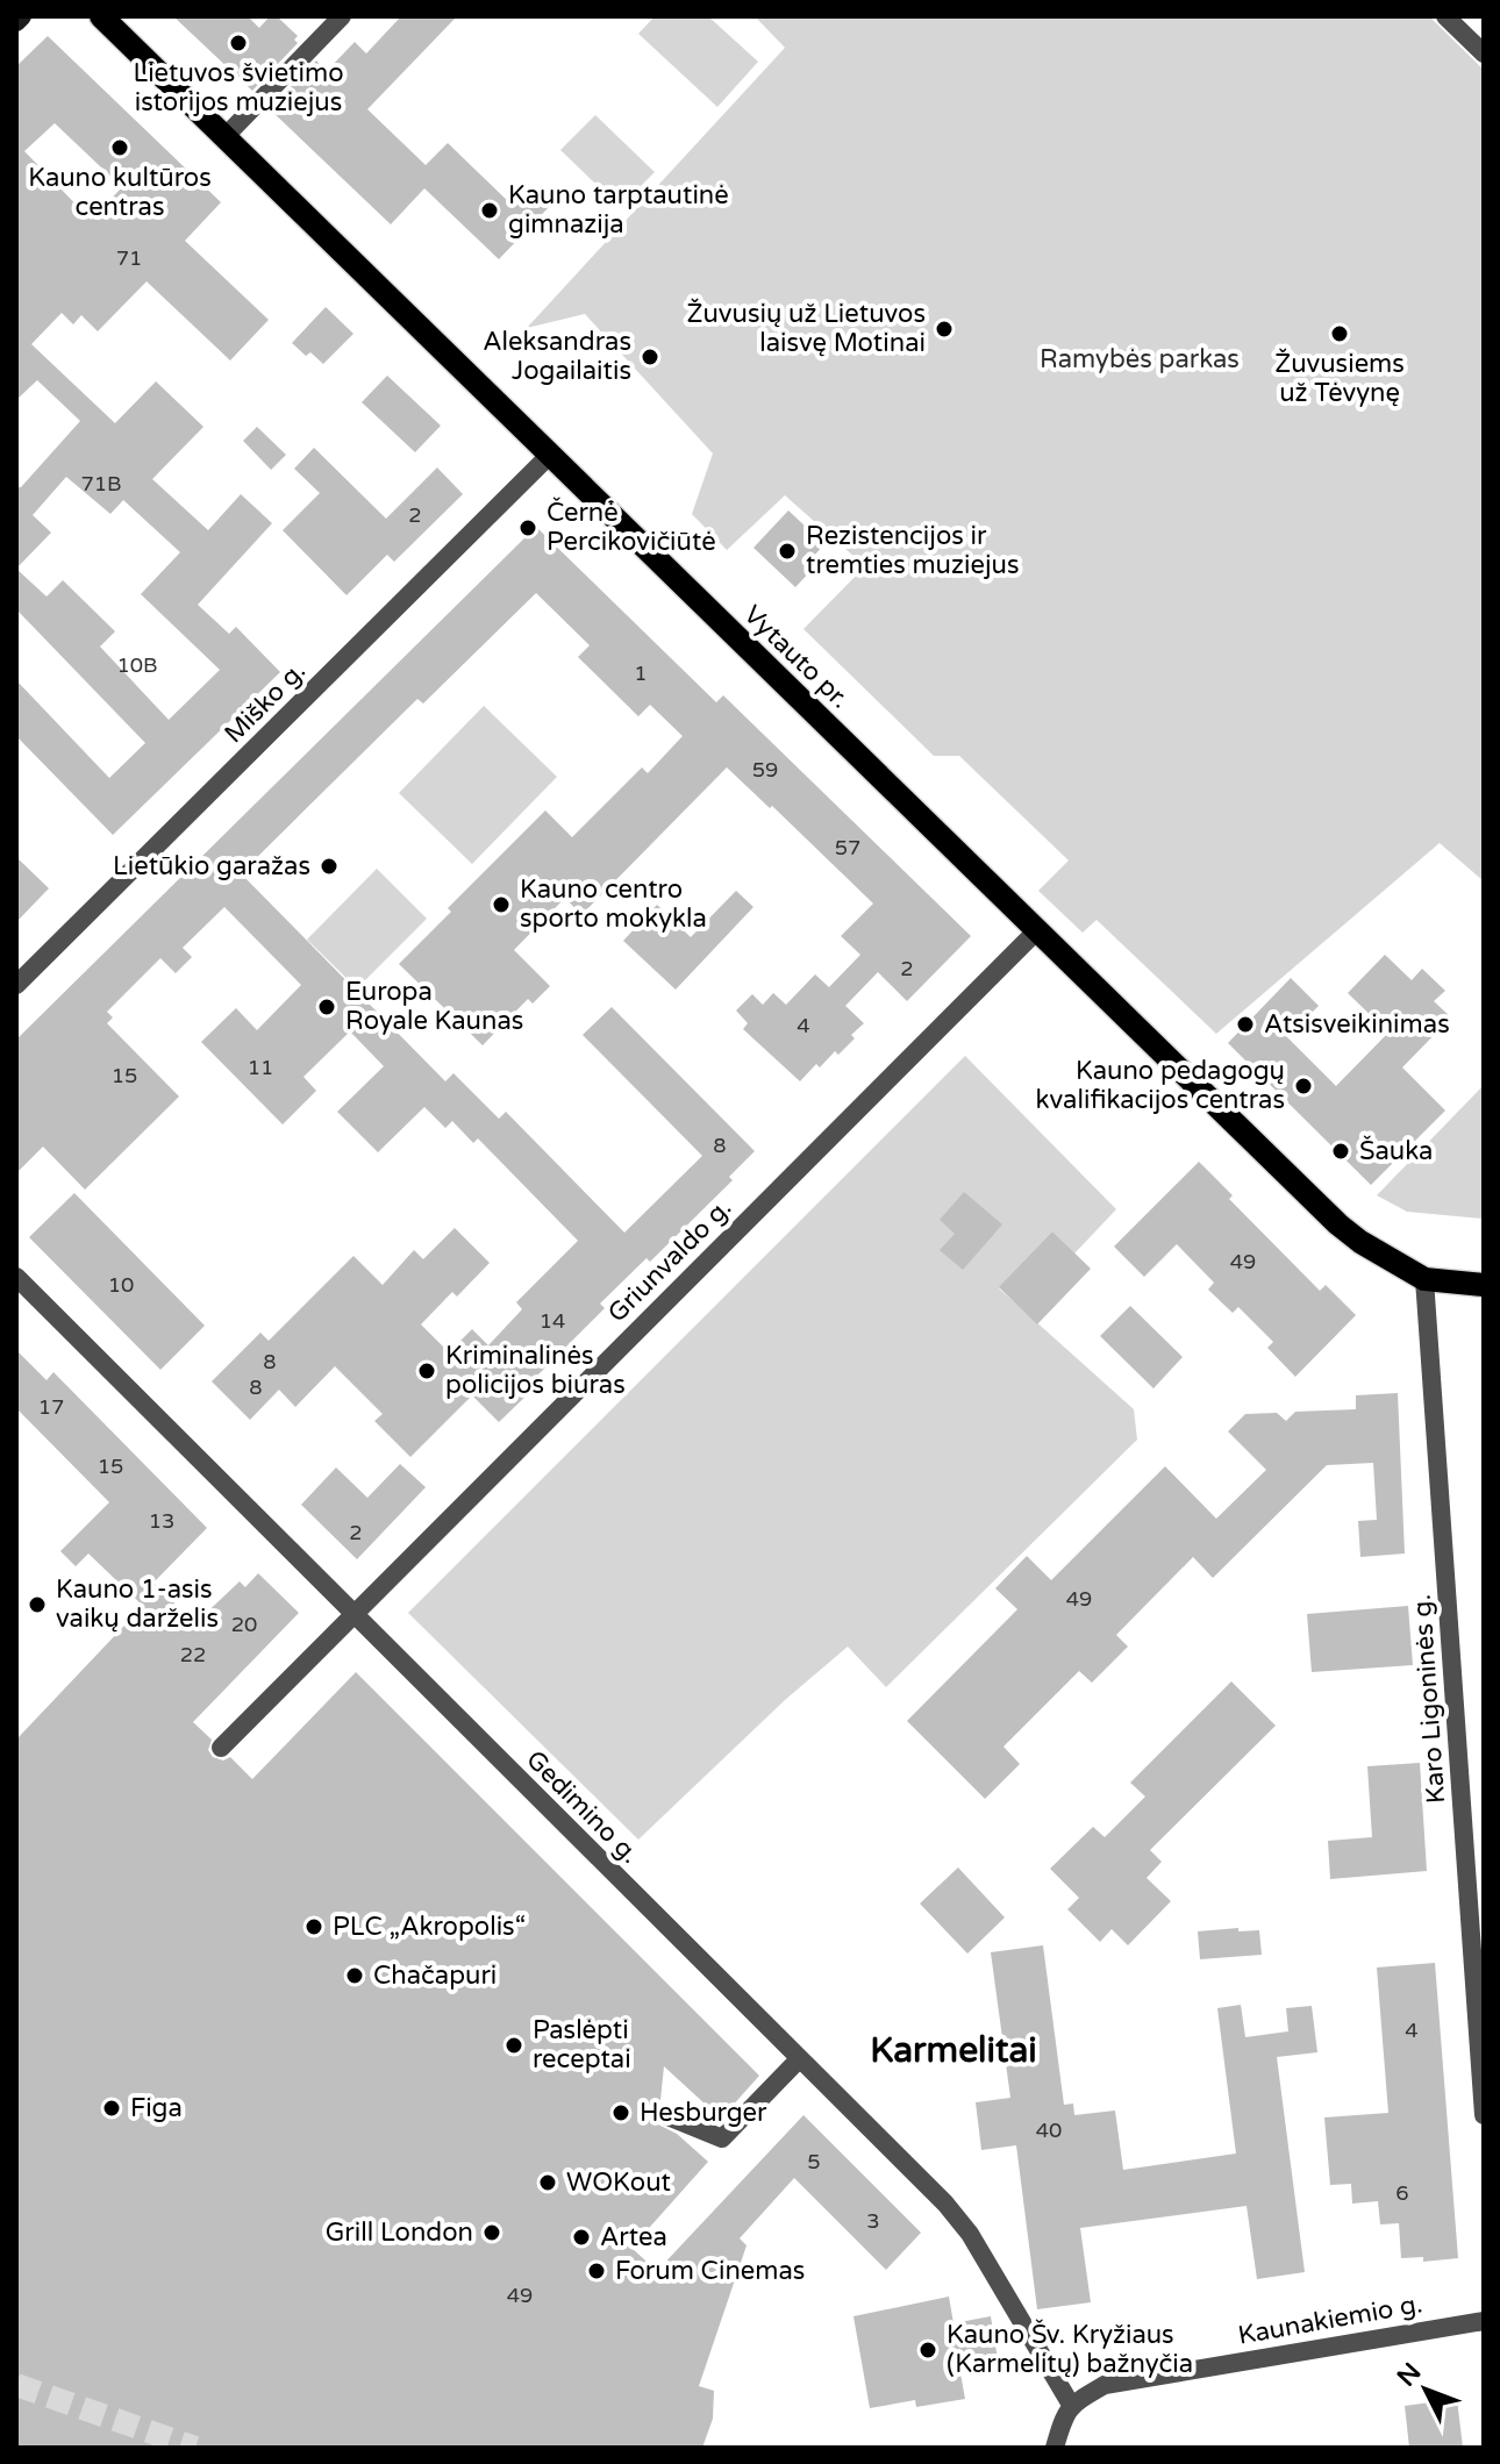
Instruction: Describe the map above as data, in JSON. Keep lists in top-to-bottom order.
{
  "streets": {
    "main road": ["Vytauto pr."],
    "street": [
      "Miško g.",
      "Griunvaldo g.",
      "Karo Ligoninės g.",
      "Gedimino g.",
      "Kaunakiemio g."
    ]
  },
  "crossings": [
    ["Vytauto pr.", "Miško g."],
    ["Vytauto pr.", "Griunvaldo g."],
    ["Vytauto pr.", "Karo Ligoninės g."],
    ["Griunvaldo g.", "Gedimino g."],
    ["Gedimino g.", "Kaunakiemio g."]
  ],
  "districts": ["Karmelitai"],
  "parks": ["Ramybės parkas"],
  "places": [
    "Lietuvos švietimo istorijos muziejus",
    "Kauno kultūros centras",
    "Kauno tarptautinė gimnazija",
    "Žuvusių už Lietuvos laisvę Motinai",
    "Žuvusiems už Tėvynę",
    "Aleksandras Jogailaitis",
    "Černė Percikovičiūtė",
    "Rezistencijos ir tremties muziejus",
    "Lietūkio garažas",
    "Kauno centro sporto mokykla",
    "Europa Royale Kaunas",
    "Atsisveikinimas",
    "Kauno pedagogų kvalifikacijos centras",
    "Šauka",
    "Kriminalinės policijos biuras",
    "Kauno 1-asis vaikų darželis",
    "PLC „Akropolis“",
    "Chačapuri",
    "Paslėpti receptai",
    "Figa",
    "Hesburger",
    "WOKout",
    "Grill London",
    "Artea",
    "Forum Cinemas",
    "Kauno Šv. Kryžiaus (Karmelitų) bažnyčia"
  ],
  "house_numbers": [
    "71",
    "71B",
    "2",
    "10B",
    "1",
    "59",
    "57",
    "2",
    "4",
    "11",
    "15",
    "8",
    "49",
    "10",
    "14",
    "8",
    "8",
    "17",
    "15",
    "13",
    "2",
    "49",
    "20",
    "22",
    "4",
    "40",
    "5",
    "6",
    "3",
    "49"
  ],
  "north": "top left"
}
